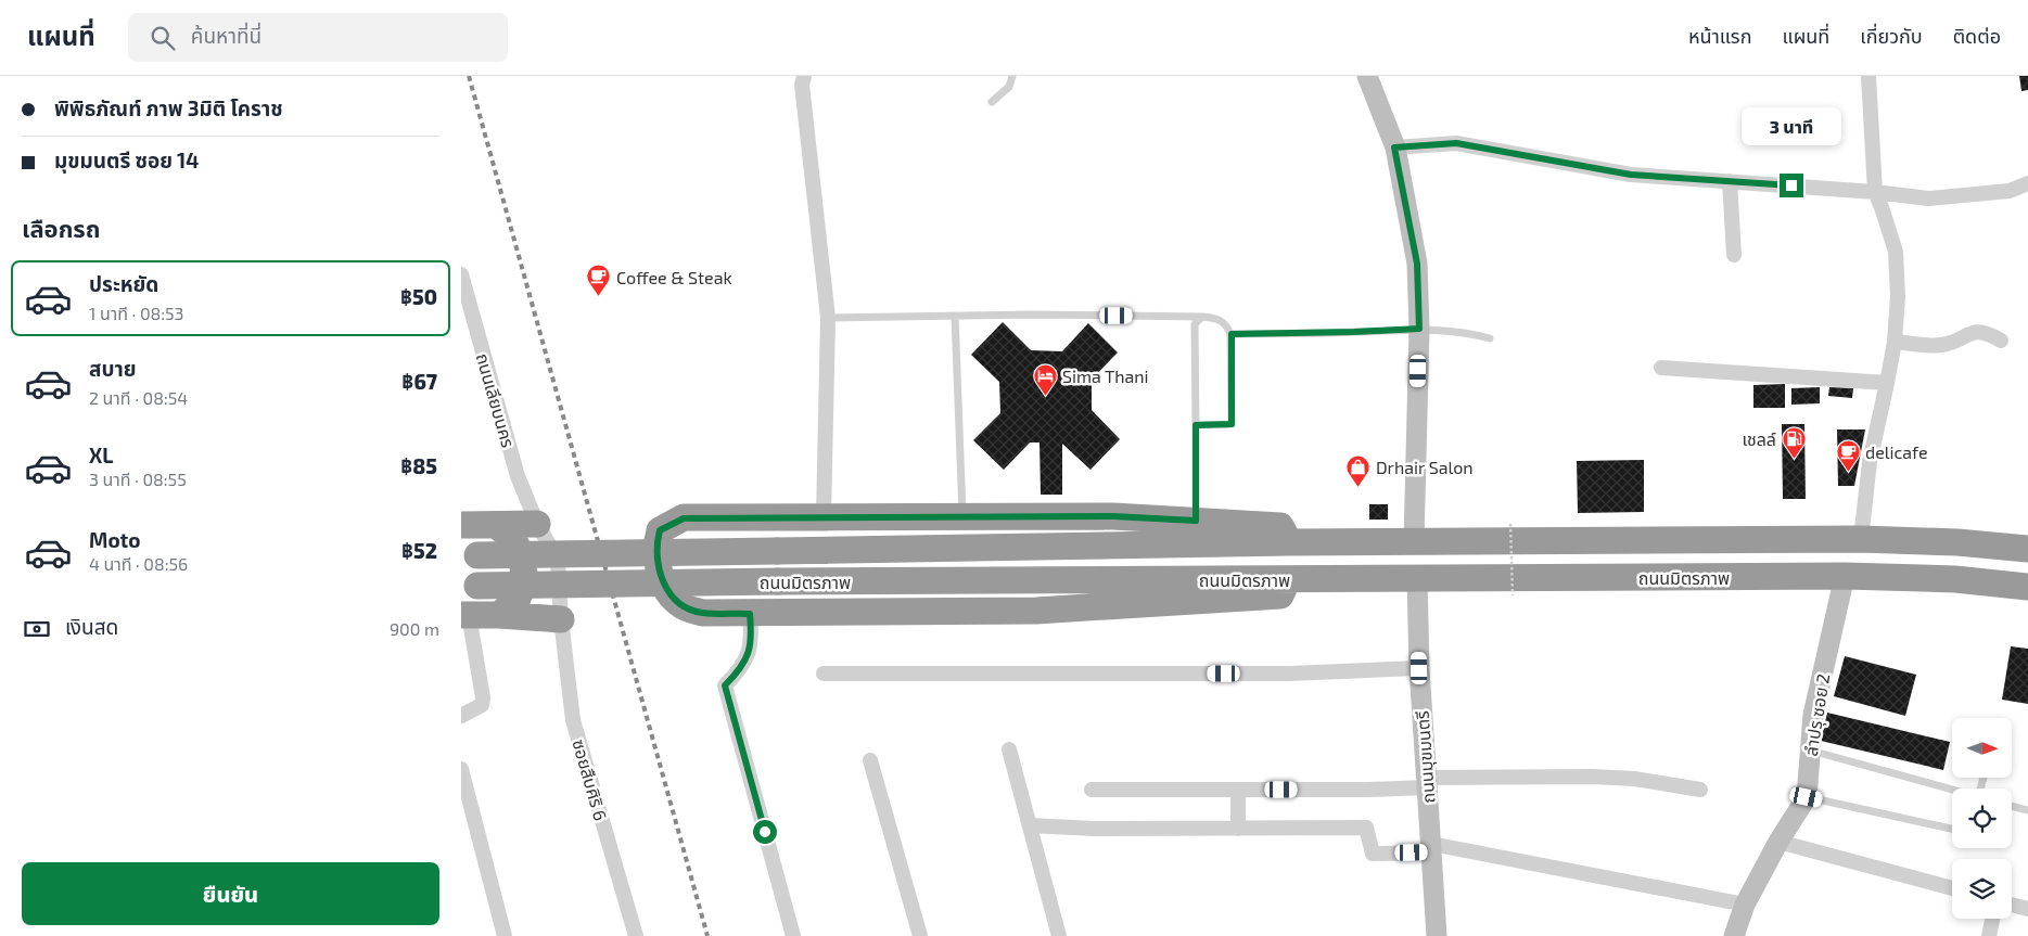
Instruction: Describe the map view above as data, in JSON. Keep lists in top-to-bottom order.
{
  "streets": {
    "highway": ["ถนนมิตรภาพ"],
    "street": [
      "ถนนเลียบนคร",
      "ลำปรุ ซอย 2",
      "ถนนมุขมนตรี",
      "ซอยสืบศิริ 6"
    ]
  },
  "crossings": [
    ["ถนนเลียบนคร", "ซอยสืบศิริ 6"],
    ["ถนนมิตรภาพ", "ลำปรุ ซอย 2"],
    ["ถนนมิตรภาพ", "ถนนมุขมนตรี"]
  ],
  "places": {
    "cafe": ["Coffee & Steak", "delicafe"],
    "hotel": ["Sima Thani"],
    "fuel station": ["เชลล์"],
    "shop": ["Drhair Salon"]
  },
  "north": "right",
  "page": {
    "header": "แผนที่",
    "search": "ค้นหาที่นี่",
    "nav": [
      "หน้าแรก",
      "แผนที่",
      "เกี่ยวกับ",
      "ติดต่อ"
    ],
    "banner": ["พิพิธภัณท์ ภาพ 3มิติ โคราช", "มุขมนตรี ซอย 14"],
    "bubble": "3 นาที",
    "heading": "เลือกรถ",
    "list": [
      {
        "name": "ประหยัด",
        "note": "1 นาที · 08:53",
        "value": "฿50"
      },
      {
        "name": "สบาย",
        "note": "2 นาที · 08:54",
        "value": "฿67"
      },
      {
        "name": "XL",
        "note": "3 นาที · 08:55",
        "value": "฿85"
      },
      {
        "name": "Moto",
        "note": "4 นาที · 08:56",
        "value": "฿52"
      }
    ],
    "pay": ["เงินสด", "900 m"],
    "buttons": "ยืนยัน"
  }
}
